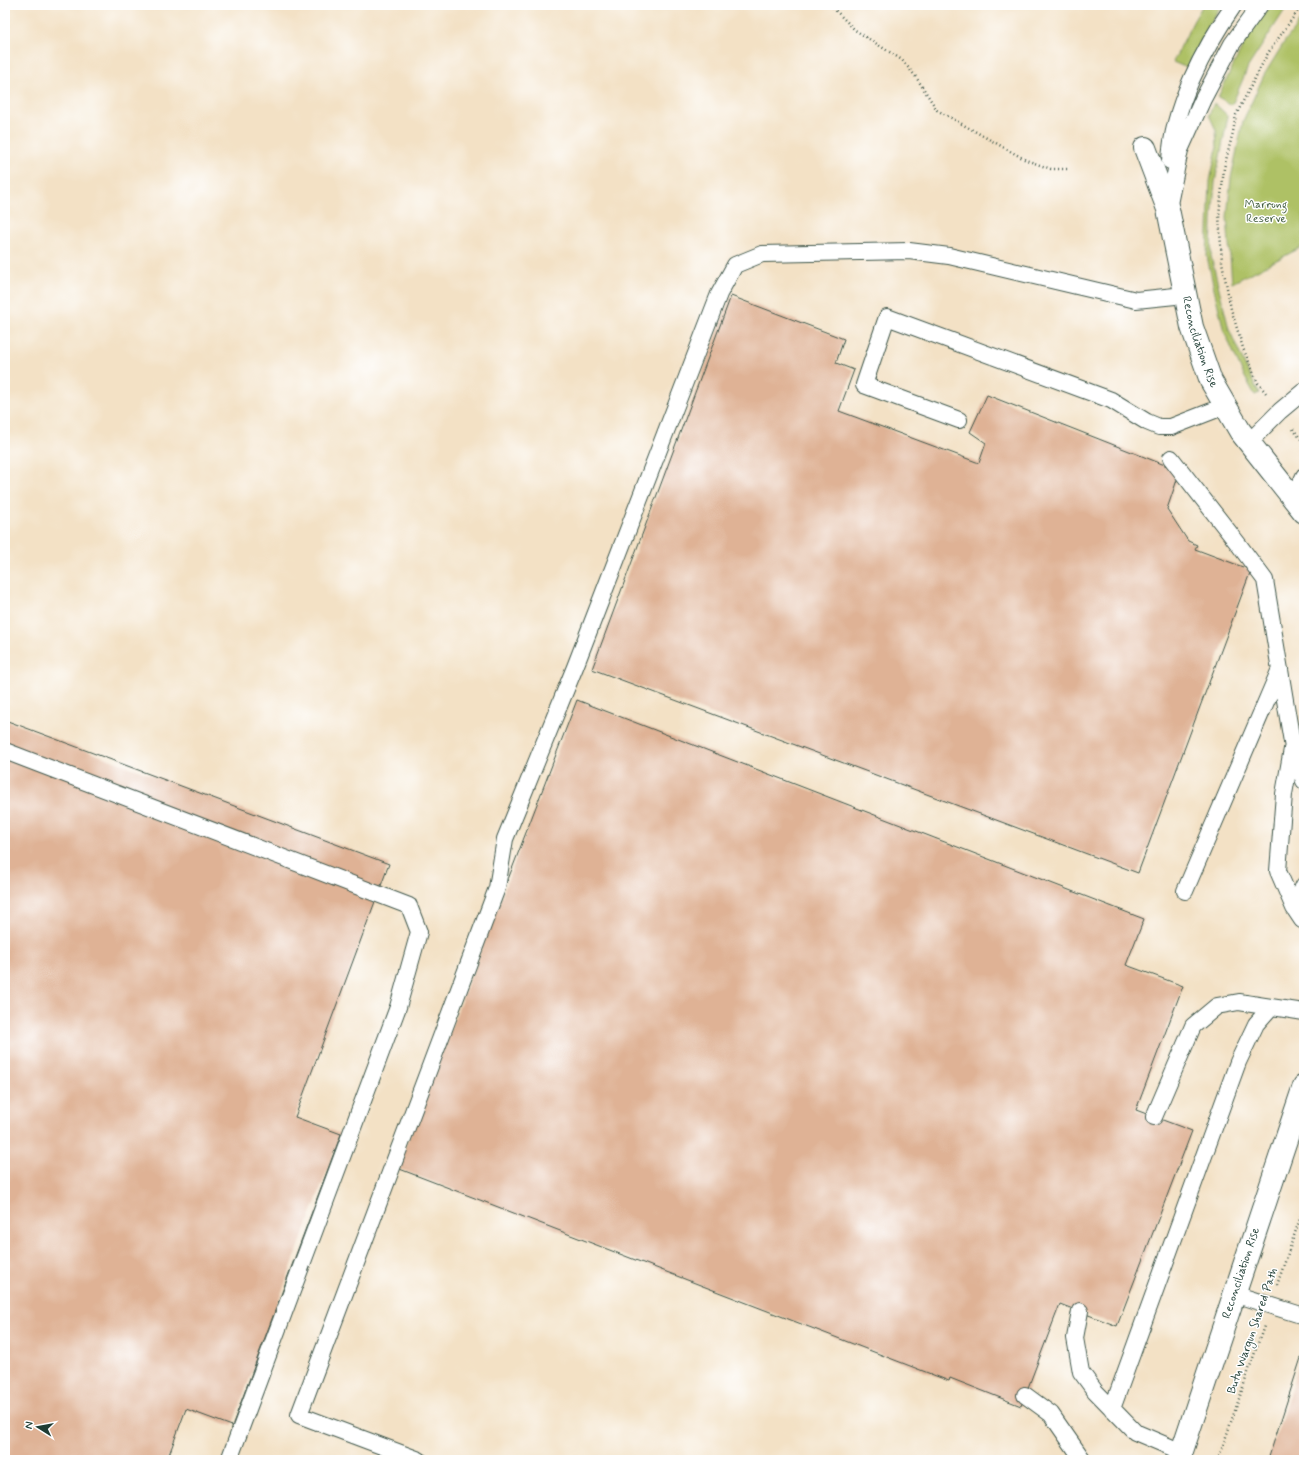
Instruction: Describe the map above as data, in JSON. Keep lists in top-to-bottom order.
{
  "streets": {
    "street": ["Reconciliation Rise"],
    "path": ["Butu Wargun Shared Path"]
  },
  "parks": ["Marrong Reserve"],
  "north": "left"
}
